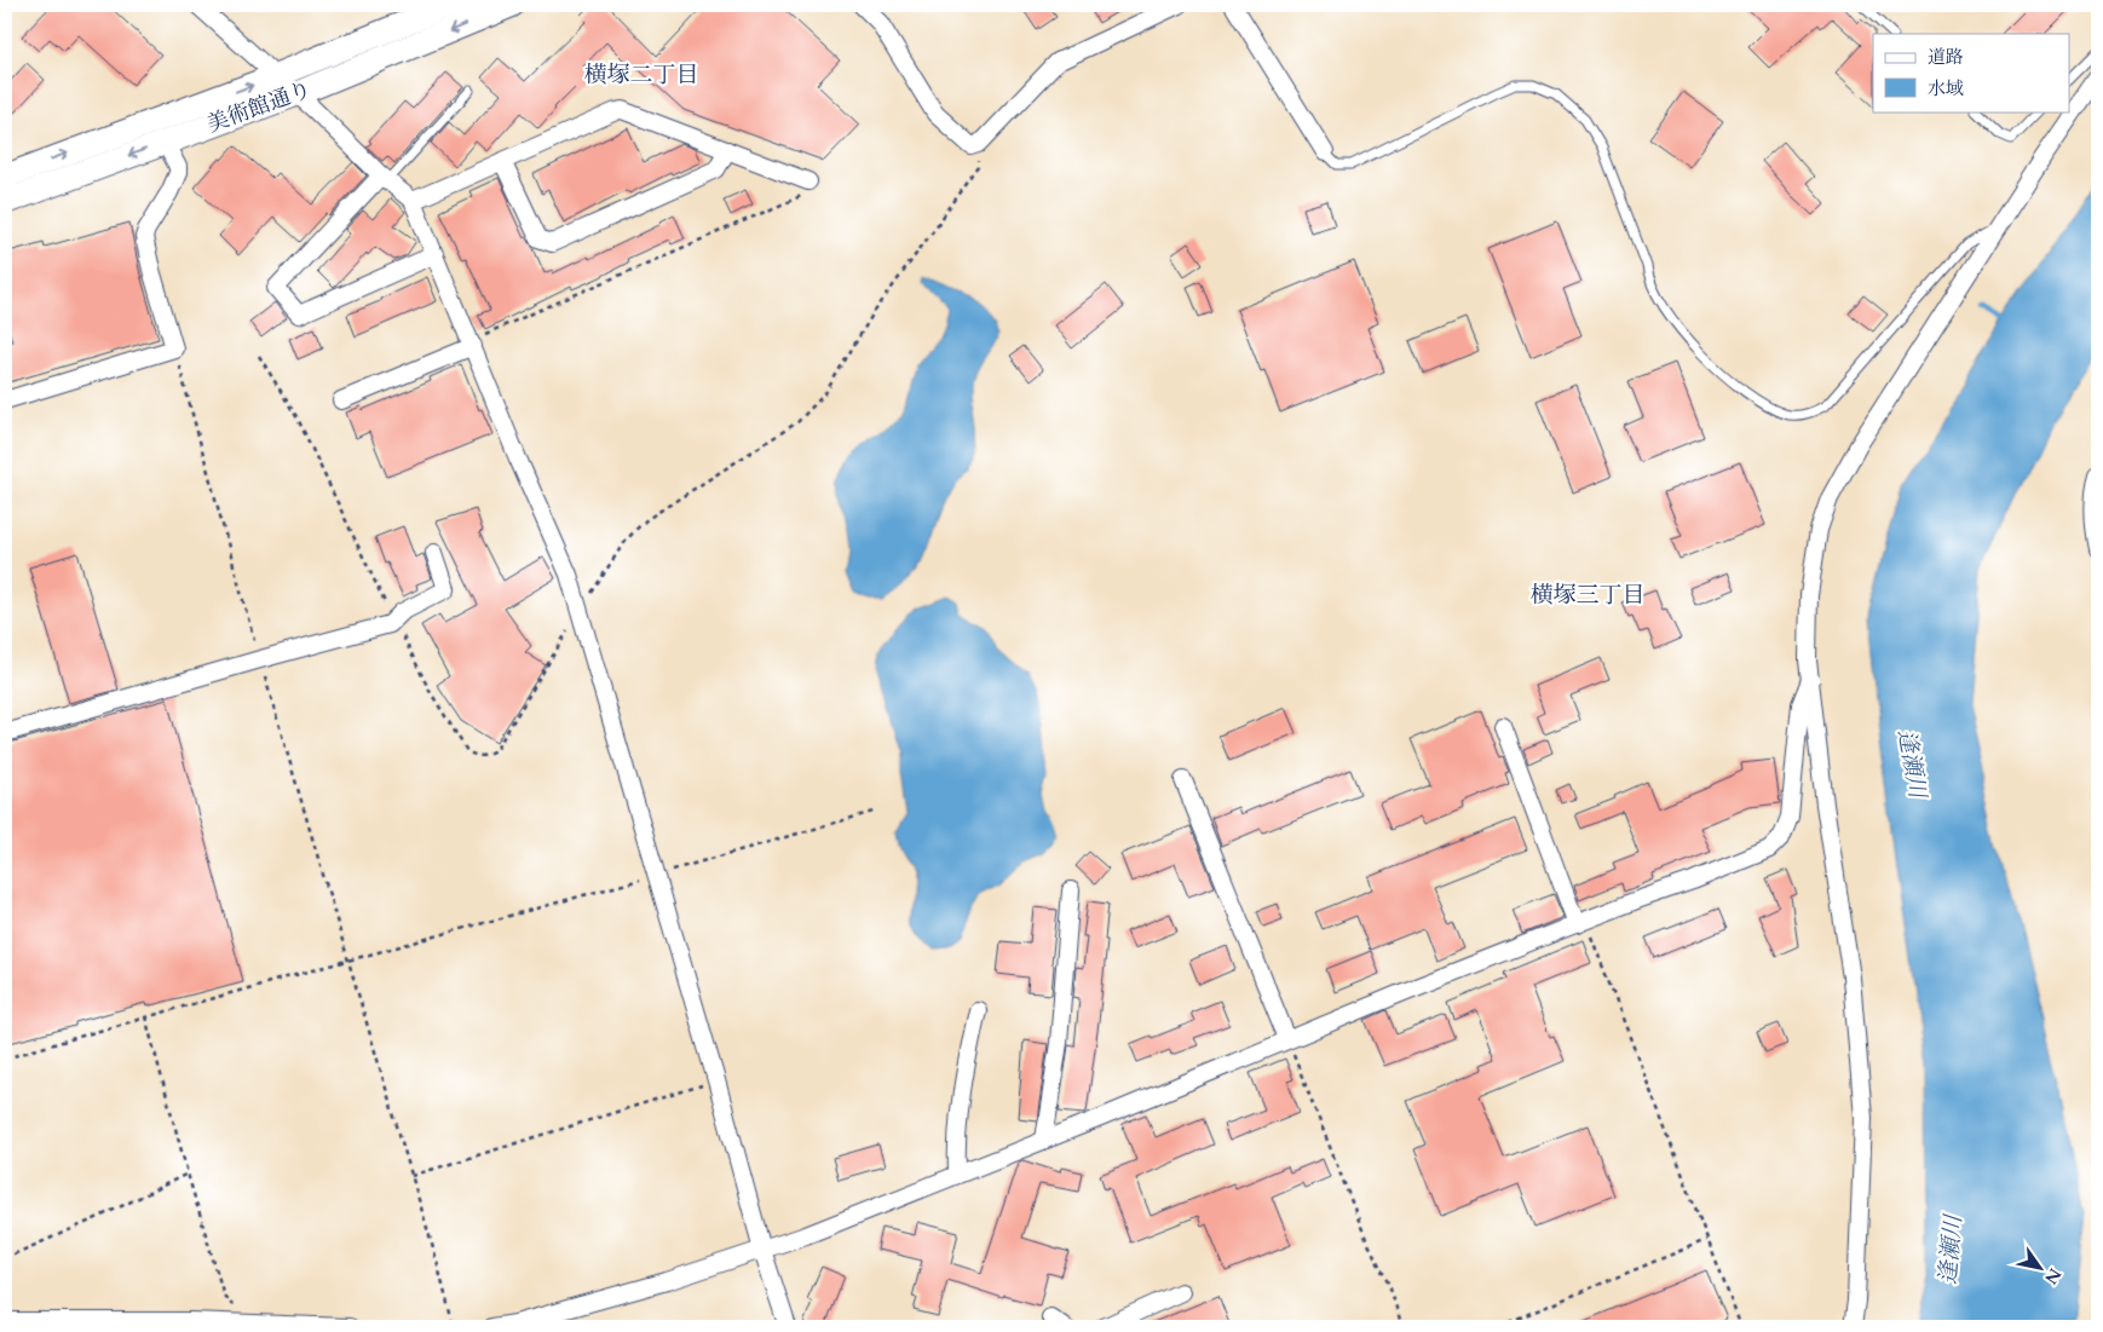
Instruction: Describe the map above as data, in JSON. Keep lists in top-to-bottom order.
{
  "streets": {
    "street": ["美術館通り"]
  },
  "districts": ["横塚二丁目", "横塚三丁目"],
  "water": ["逢瀬川"],
  "legend": ["道路", "水域"],
  "north": "bottom right"
}
